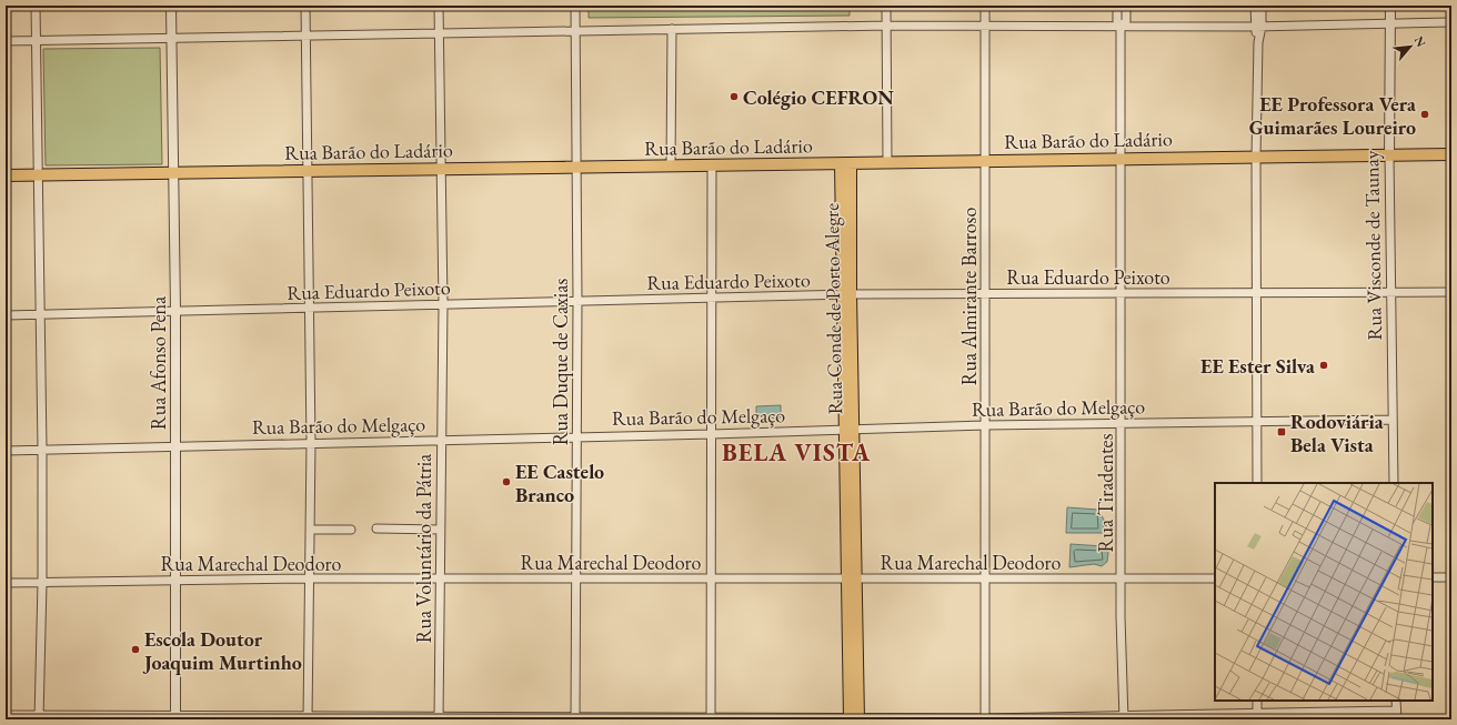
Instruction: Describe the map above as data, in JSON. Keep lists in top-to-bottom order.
{
  "streets": {
    "main road": ["Rua Barão do Ladário", "Rua Conde de Porto Alegre"],
    "street": [
      "Rua Visconde de Taunay",
      "Rua Eduardo Peixoto",
      "Rua Almirante Barroso",
      "Rua Duque de Caxias",
      "Rua Afonso Pena",
      "Rua Barão do Melgaço",
      "Rua Tiradentes",
      "Rua Voluntário da Pátria",
      "Rua Marechal Deodoro"
    ]
  },
  "crossings": [
    ["Rua Barão do Ladário", "Rua Visconde de Taunay"],
    ["Rua Barão do Ladário", "Rua Almirante Barroso"],
    ["Rua Barão do Ladário", "Rua Conde de Porto Alegre"],
    ["Rua Barão do Ladário", "Rua Duque de Caxias"],
    ["Rua Barão do Ladário", "Rua Afonso Pena"],
    ["Rua Barão do Ladário", "Rua Tiradentes"],
    ["Rua Barão do Ladário", "Rua Voluntário da Pátria"],
    ["Rua Visconde de Taunay", "Rua Eduardo Peixoto"],
    ["Rua Visconde de Taunay", "Rua Barão do Melgaço"],
    ["Rua Eduardo Peixoto", "Rua Almirante Barroso"],
    ["Rua Eduardo Peixoto", "Rua Conde de Porto Alegre"],
    ["Rua Eduardo Peixoto", "Rua Duque de Caxias"],
    ["Rua Eduardo Peixoto", "Rua Afonso Pena"],
    ["Rua Eduardo Peixoto", "Rua Tiradentes"],
    ["Rua Eduardo Peixoto", "Rua Voluntário da Pátria"],
    ["Rua Almirante Barroso", "Rua Barão do Melgaço"],
    ["Rua Almirante Barroso", "Rua Marechal Deodoro"],
    ["Rua Conde de Porto Alegre", "Rua Barão do Melgaço"],
    ["Rua Conde de Porto Alegre", "Rua Marechal Deodoro"],
    ["Rua Duque de Caxias", "Rua Barão do Melgaço"],
    ["Rua Duque de Caxias", "Rua Marechal Deodoro"],
    ["Rua Afonso Pena", "Rua Barão do Melgaço"],
    ["Rua Afonso Pena", "Rua Marechal Deodoro"],
    ["Rua Barão do Melgaço", "Rua Tiradentes"],
    ["Rua Barão do Melgaço", "Rua Voluntário da Pátria"],
    ["Rua Tiradentes", "Rua Marechal Deodoro"],
    ["Rua Voluntário da Pátria", "Rua Marechal Deodoro"]
  ],
  "districts": ["BELA VISTA"],
  "places": {
    "other": [
      "Colégio CEFRON",
      "EE Professora Vera Guimarães Loureiro",
      "EE Ester Silva",
      "EE Castelo Branco",
      "Escola Doutor Joaquim Murtinho"
    ],
    "transit": ["Rodoviária Bela Vista"]
  },
  "north": "top right"
}
